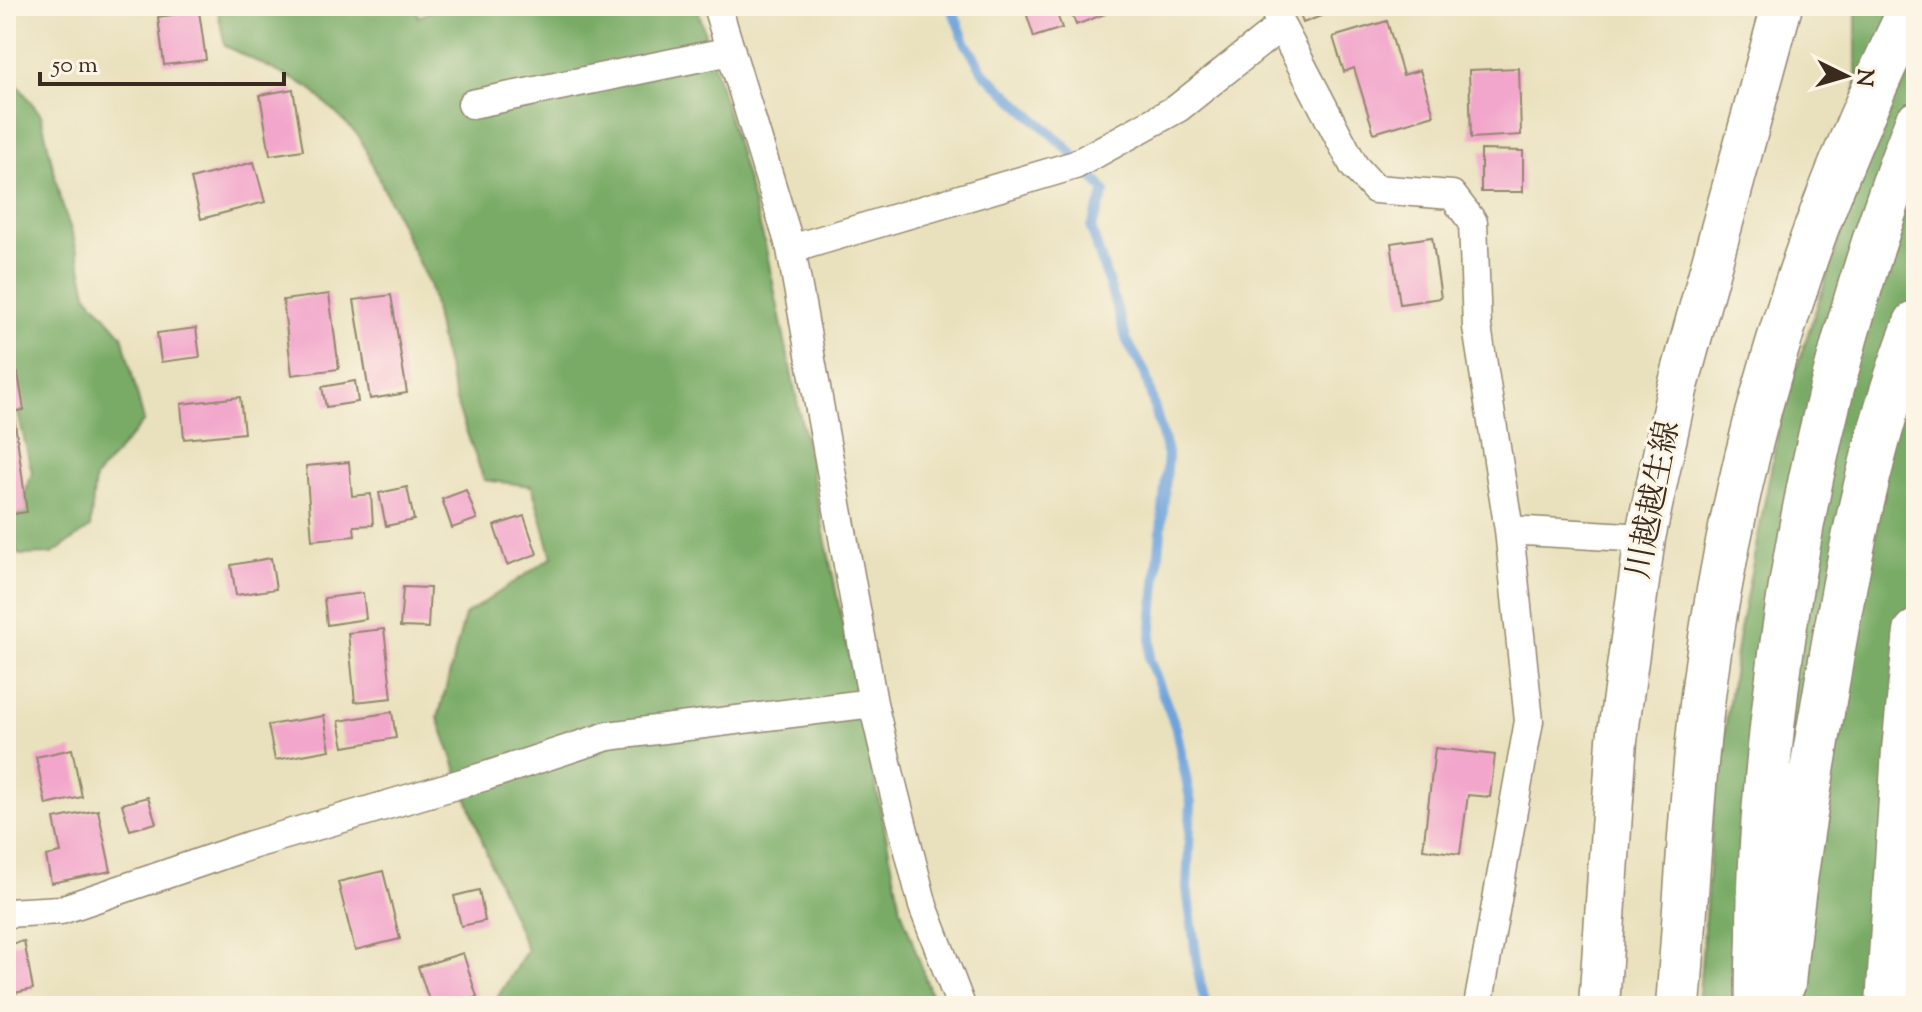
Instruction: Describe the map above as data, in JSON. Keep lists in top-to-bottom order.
{
  "streets": {
    "main road": ["川越越生線"]
  },
  "scale_bar": "50 m",
  "north": "right"
}
